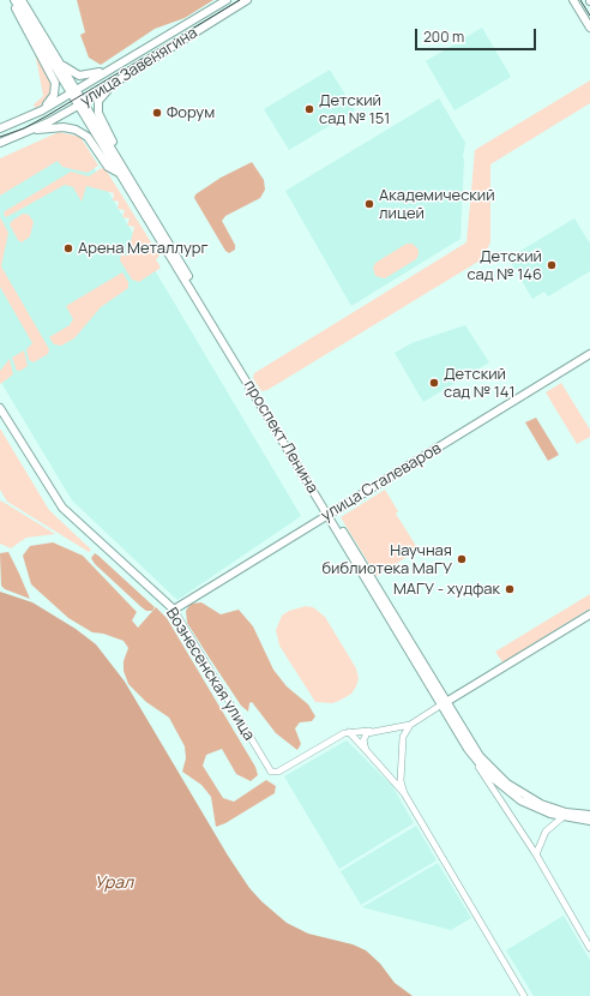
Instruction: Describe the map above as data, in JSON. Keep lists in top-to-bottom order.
{
  "streets": {
    "main road": [
      "улица Завенягина",
      "проспект Ленина",
      "улица Сталеваров",
      "Вознесенская улица"
    ]
  },
  "crossings": [
    ["улица Завенягина", "проспект Ленина"],
    ["проспект Ленина", "улица Сталеваров"],
    ["улица Сталеваров", "Вознесенская улица"]
  ],
  "water": ["Урал"],
  "places": [
    "Детский сад № 151",
    "Форум",
    "Академический лицей",
    "Арена Металлург",
    "Детский сад № 146",
    "Детский сад № 141",
    "Научная библиотека МаГУ",
    "МАГУ - худфак"
  ],
  "scale_bar": "200 m"
}
